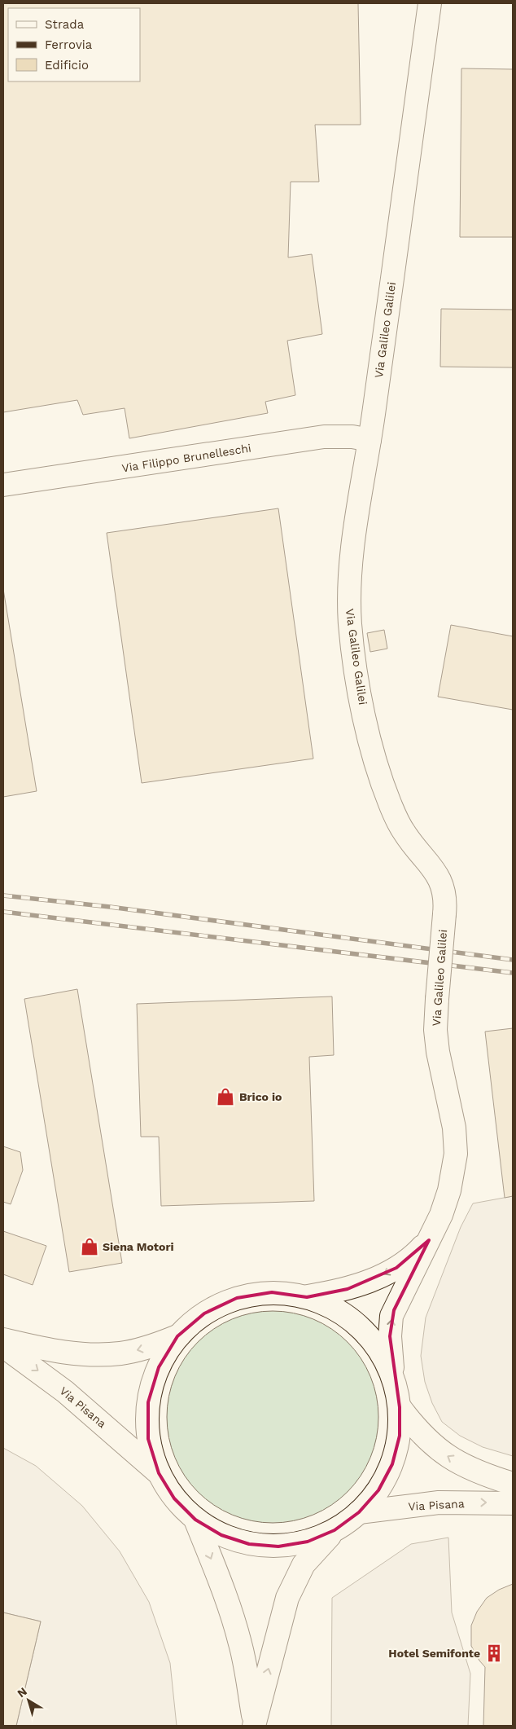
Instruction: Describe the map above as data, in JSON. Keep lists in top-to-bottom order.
{
  "streets": {
    "street": ["Via Galileo Galilei", "Via Filippo Brunelleschi", "Via Pisana"]
  },
  "crossings": [
    ["Via Galileo Galilei", "Via Filippo Brunelleschi"],
    ["Via Galileo Galilei", "Via Pisana"]
  ],
  "places": {
    "shop": ["Brico io", "Siena Motori"],
    "building": ["Hotel Semifonte"]
  },
  "legend": ["Strada", "Ferrovia", "Edificio"],
  "north": "top left"
}
